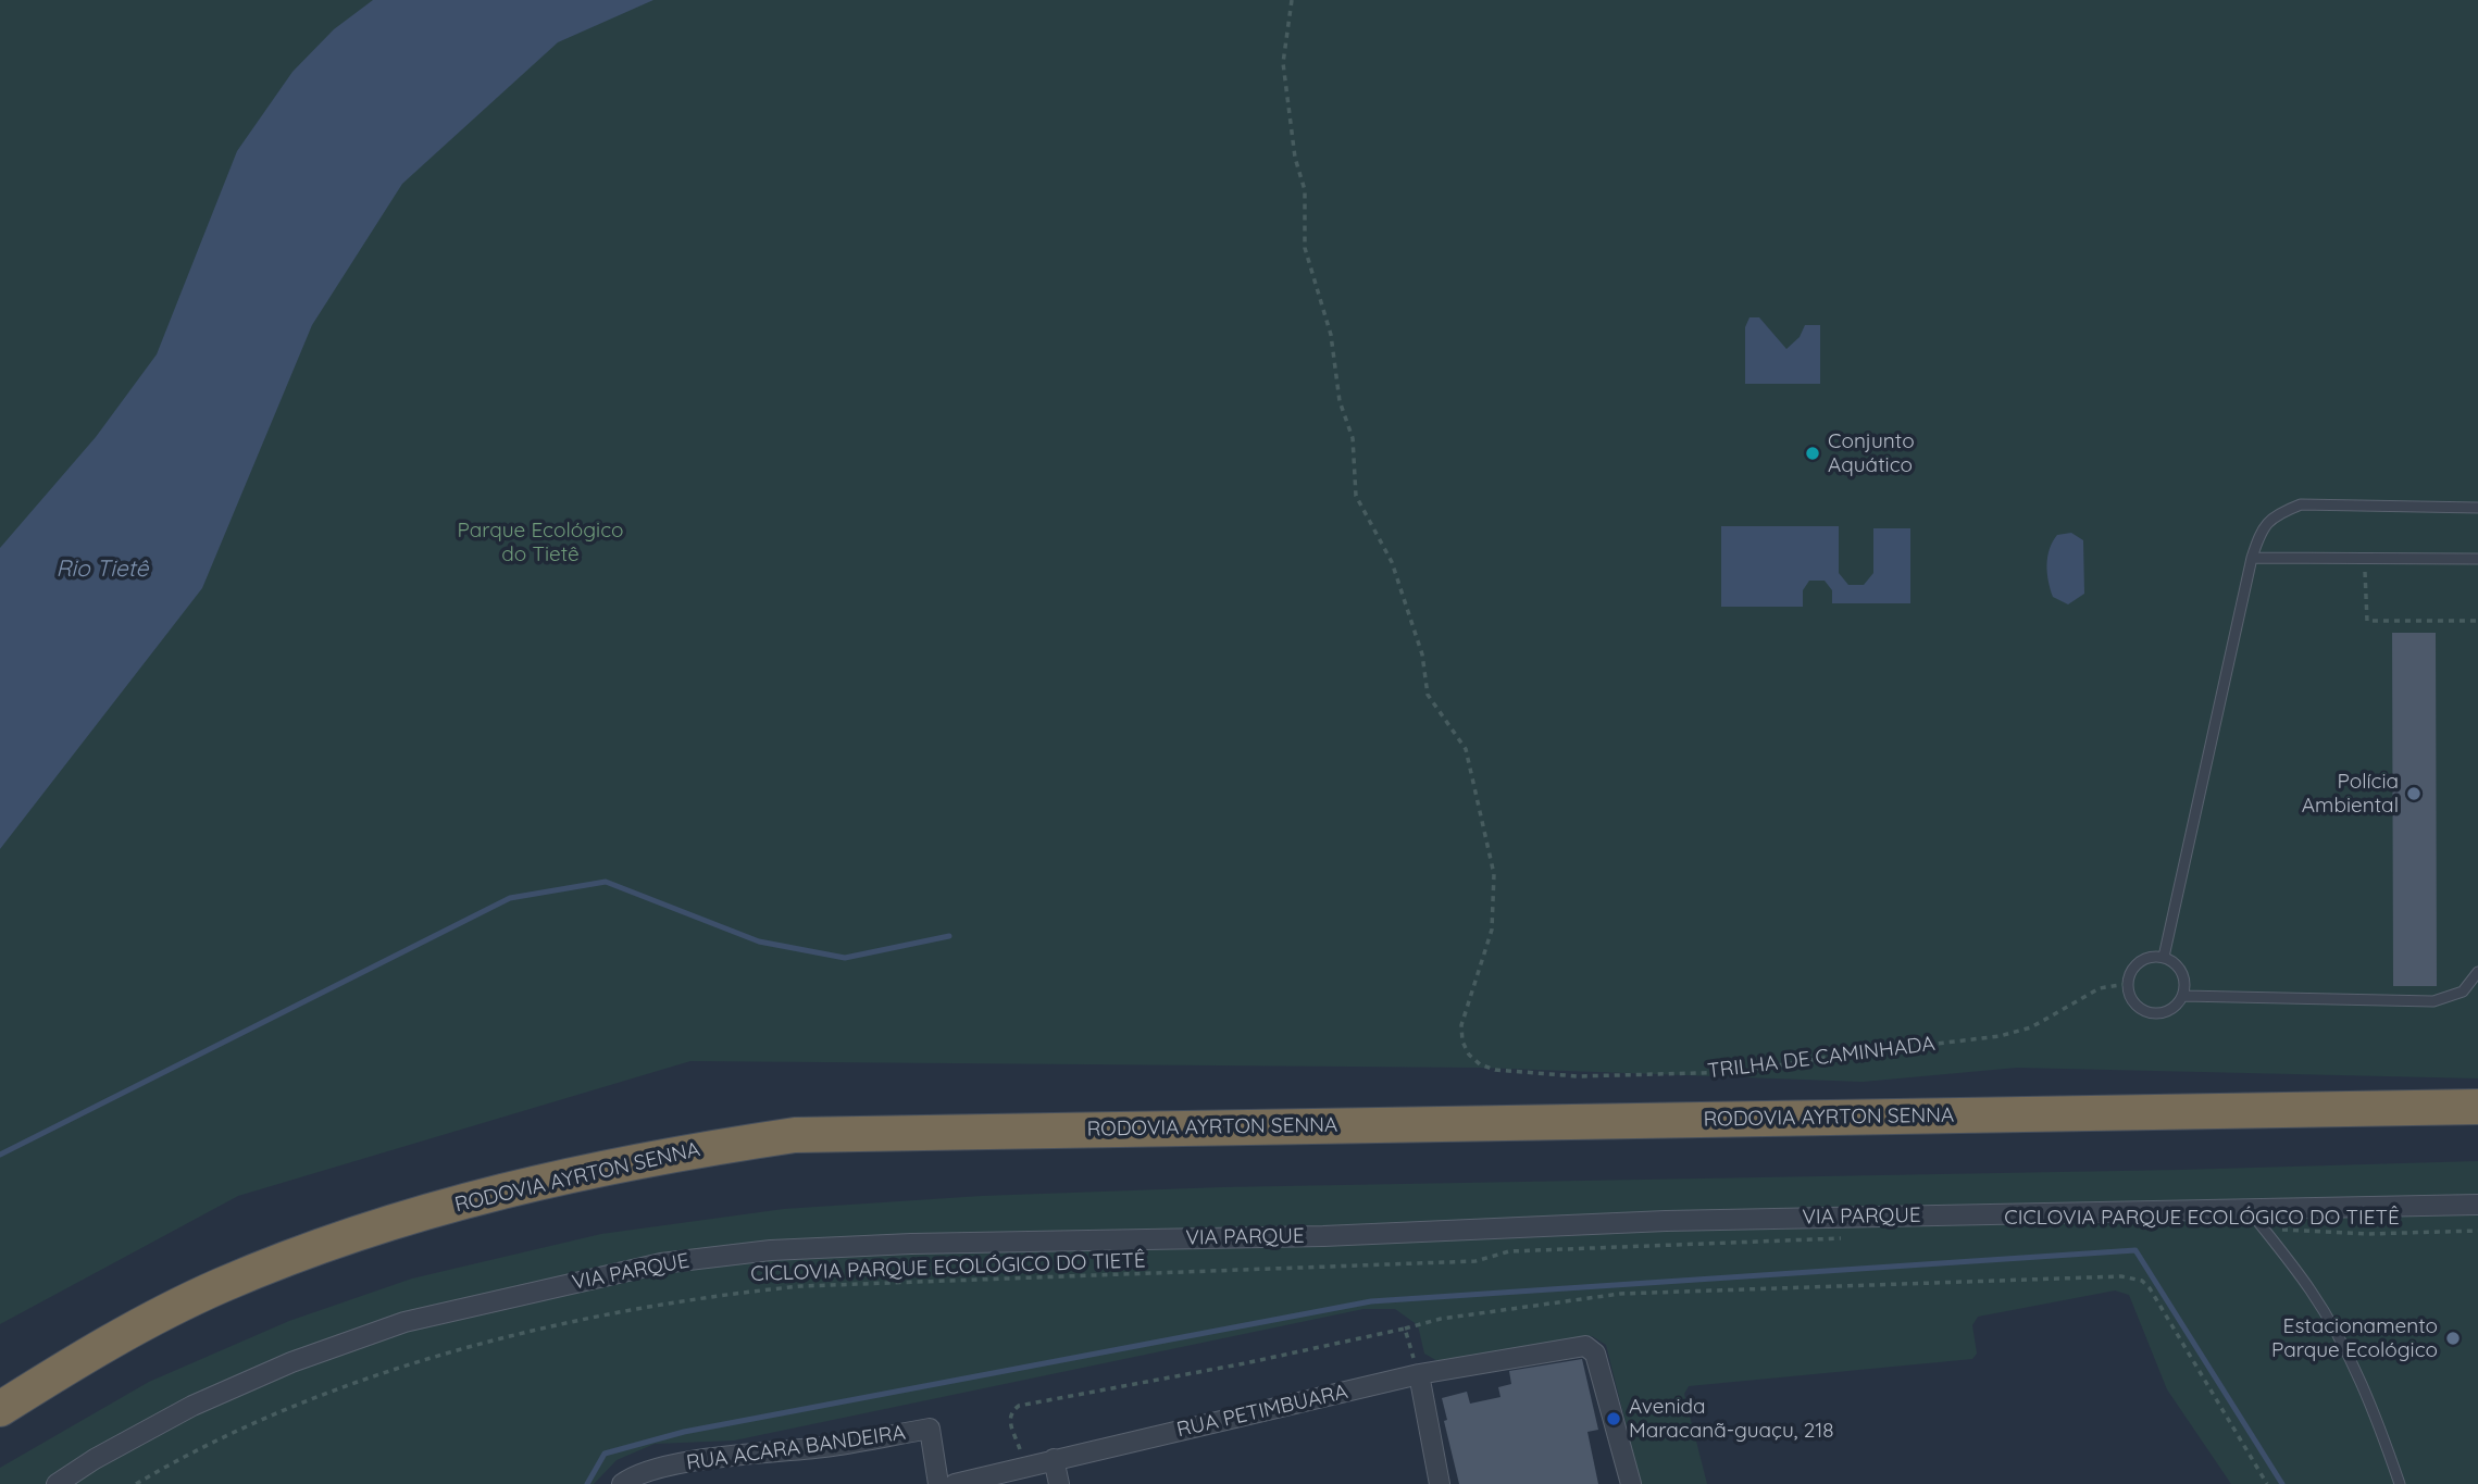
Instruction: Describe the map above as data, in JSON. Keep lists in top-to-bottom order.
{
  "streets": {
    "highway": ["RODOVIA AYRTON SENNA"],
    "street": ["VIA PARQUE", "RUA PETIMBUARA", "RUA ACARA BANDEIRA"],
    "path": ["TRILHA DE CAMINHADA", "CICLOVIA PARQUE ECOLÓGICO DO TIETÊ"]
  },
  "water": ["Rio Tietê"],
  "parks": ["Parque Ecológico do Tietê"],
  "places": [
    "Conjunto Aquático",
    "Polícia Ambiental",
    "Estacionamento Parque Ecológico",
    "Avenida Maracanã-guaçu, 218"
  ]
}
